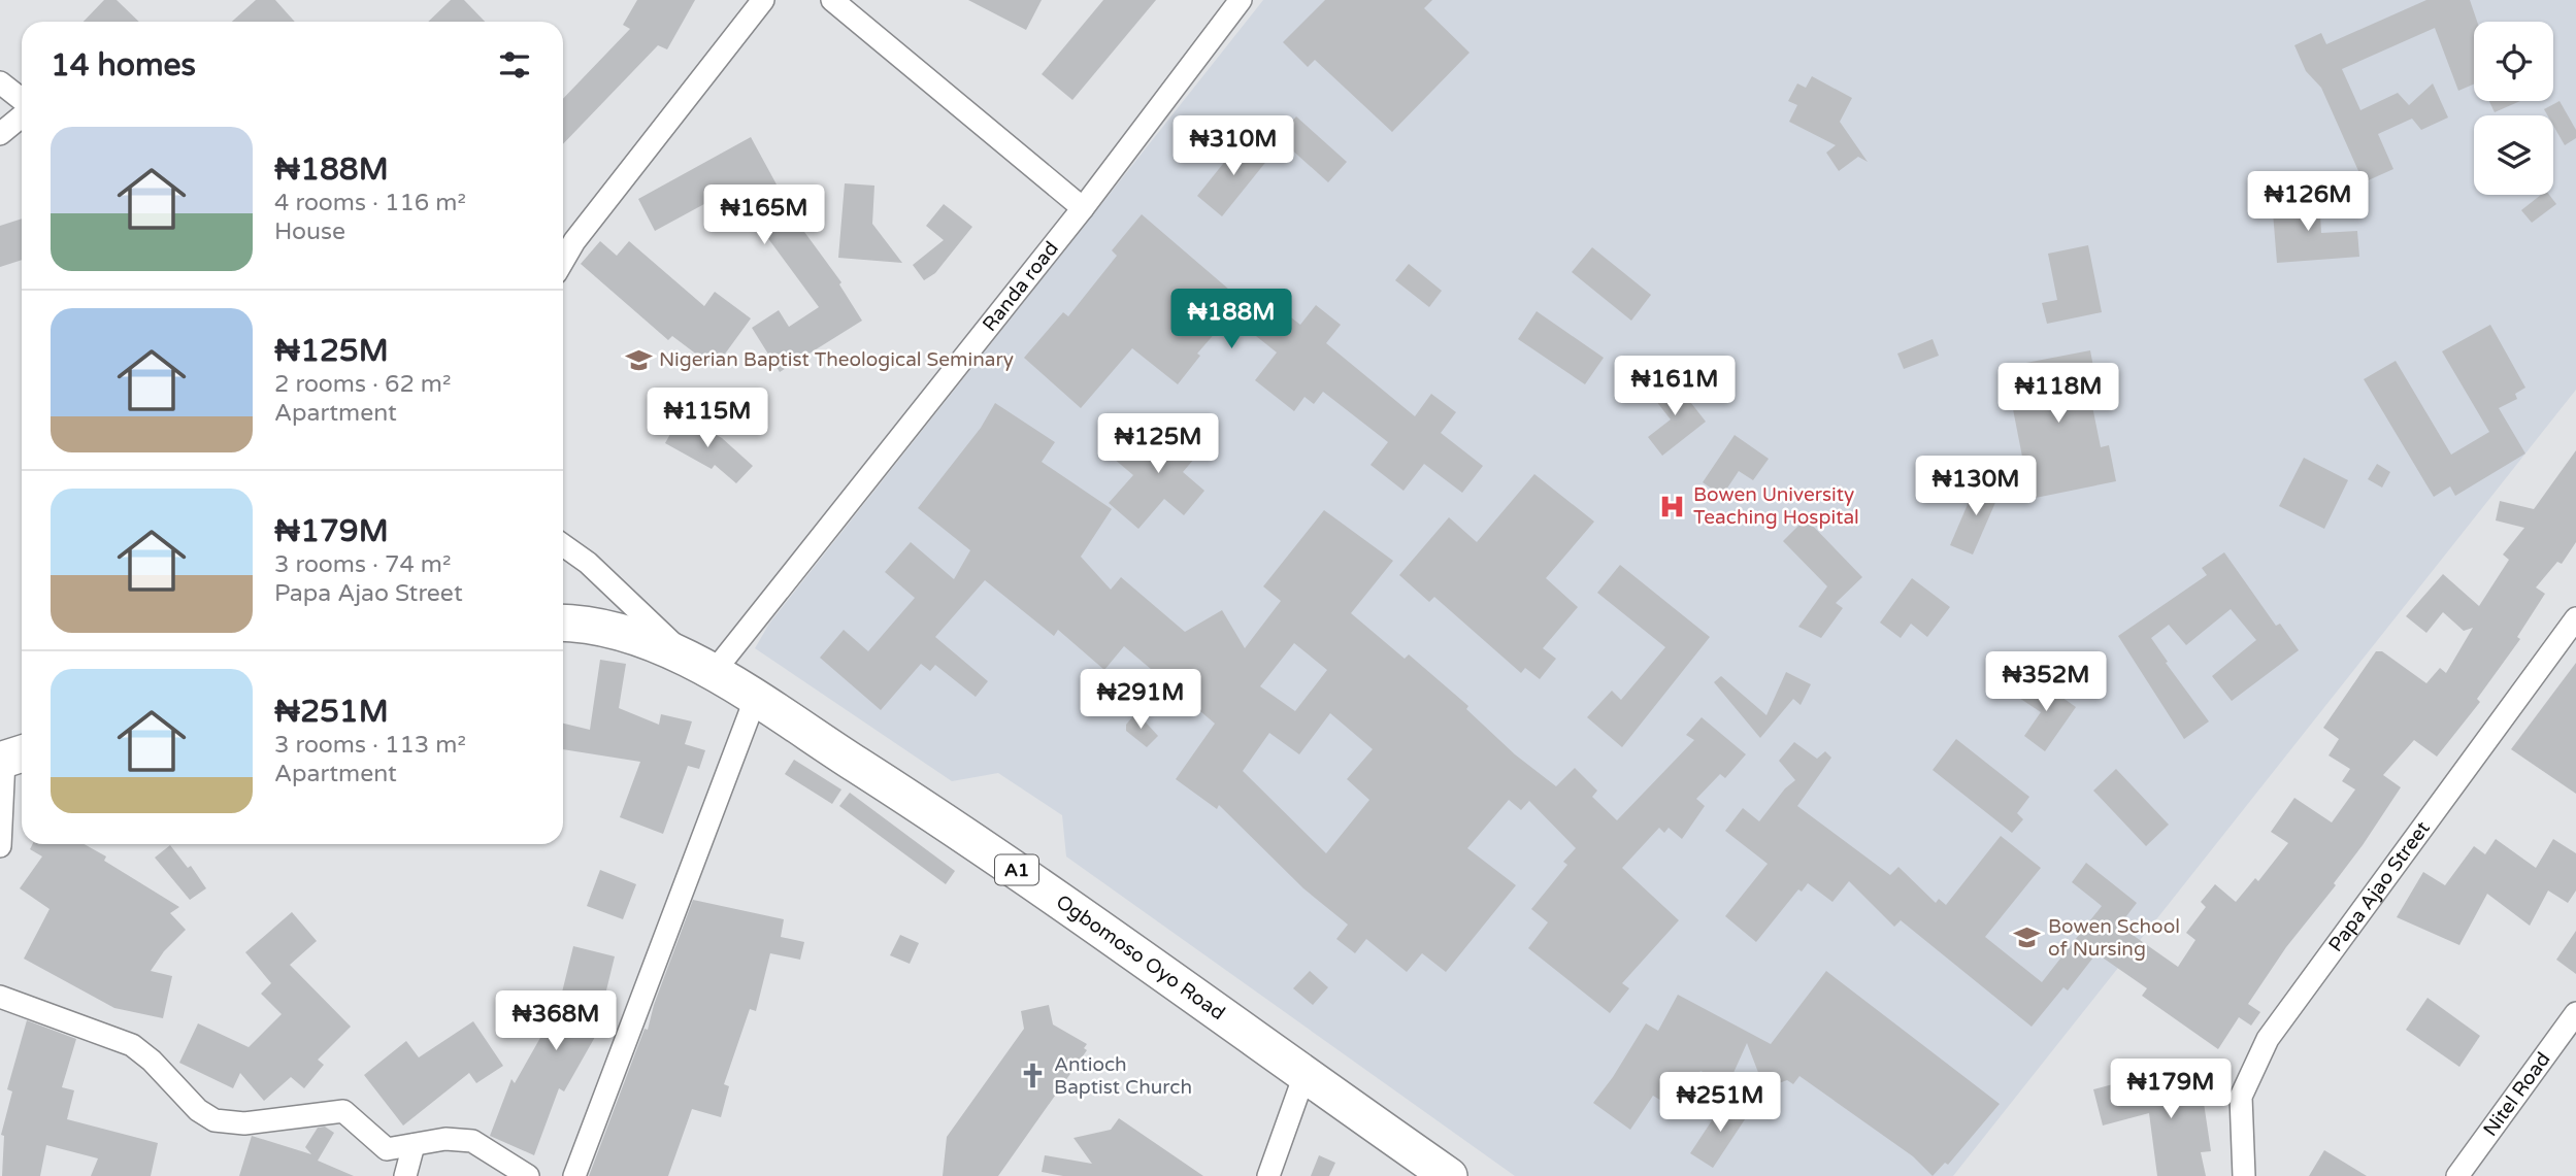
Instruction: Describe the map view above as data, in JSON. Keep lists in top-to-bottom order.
{
  "streets": {
    "highway": ["A1", "Ogbomoso Oyo Road"],
    "street": ["Randa road", "Papa Ajao Street", "Nitel Road"]
  },
  "crossings": [
    ["Randa road", "Ogbomoso Oyo Road"]
  ],
  "places": {
    "school or university": ["Nigerian Baptist Theological Seminary", "Bowen School of Nursing"],
    "hospital": ["Bowen University Teaching Hospital"],
    "church": ["Antioch Baptist Church"]
  },
  "page": {
    "heading": "14 homes",
    "list": [
      {
        "name": "₦188M",
        "note": "4 rooms · 116 m² · House"
      },
      {
        "name": "₦125M",
        "note": "2 rooms · 62 m² · Apartment"
      },
      {
        "name": "₦179M",
        "note": "3 rooms · 74 m² · Papa Ajao Street"
      },
      {
        "name": "₦251M",
        "note": "3 rooms · 113 m² · Apartment"
      }
    ],
    "price": [
      "₦310M",
      "₦126M",
      "₦165M",
      "₦188M",
      "₦161M",
      "₦118M",
      "₦115M",
      "₦125M",
      "₦130M",
      "₦352M",
      "₦291M",
      "₦368M",
      "₦179M",
      "₦251M"
    ]
  }
}
